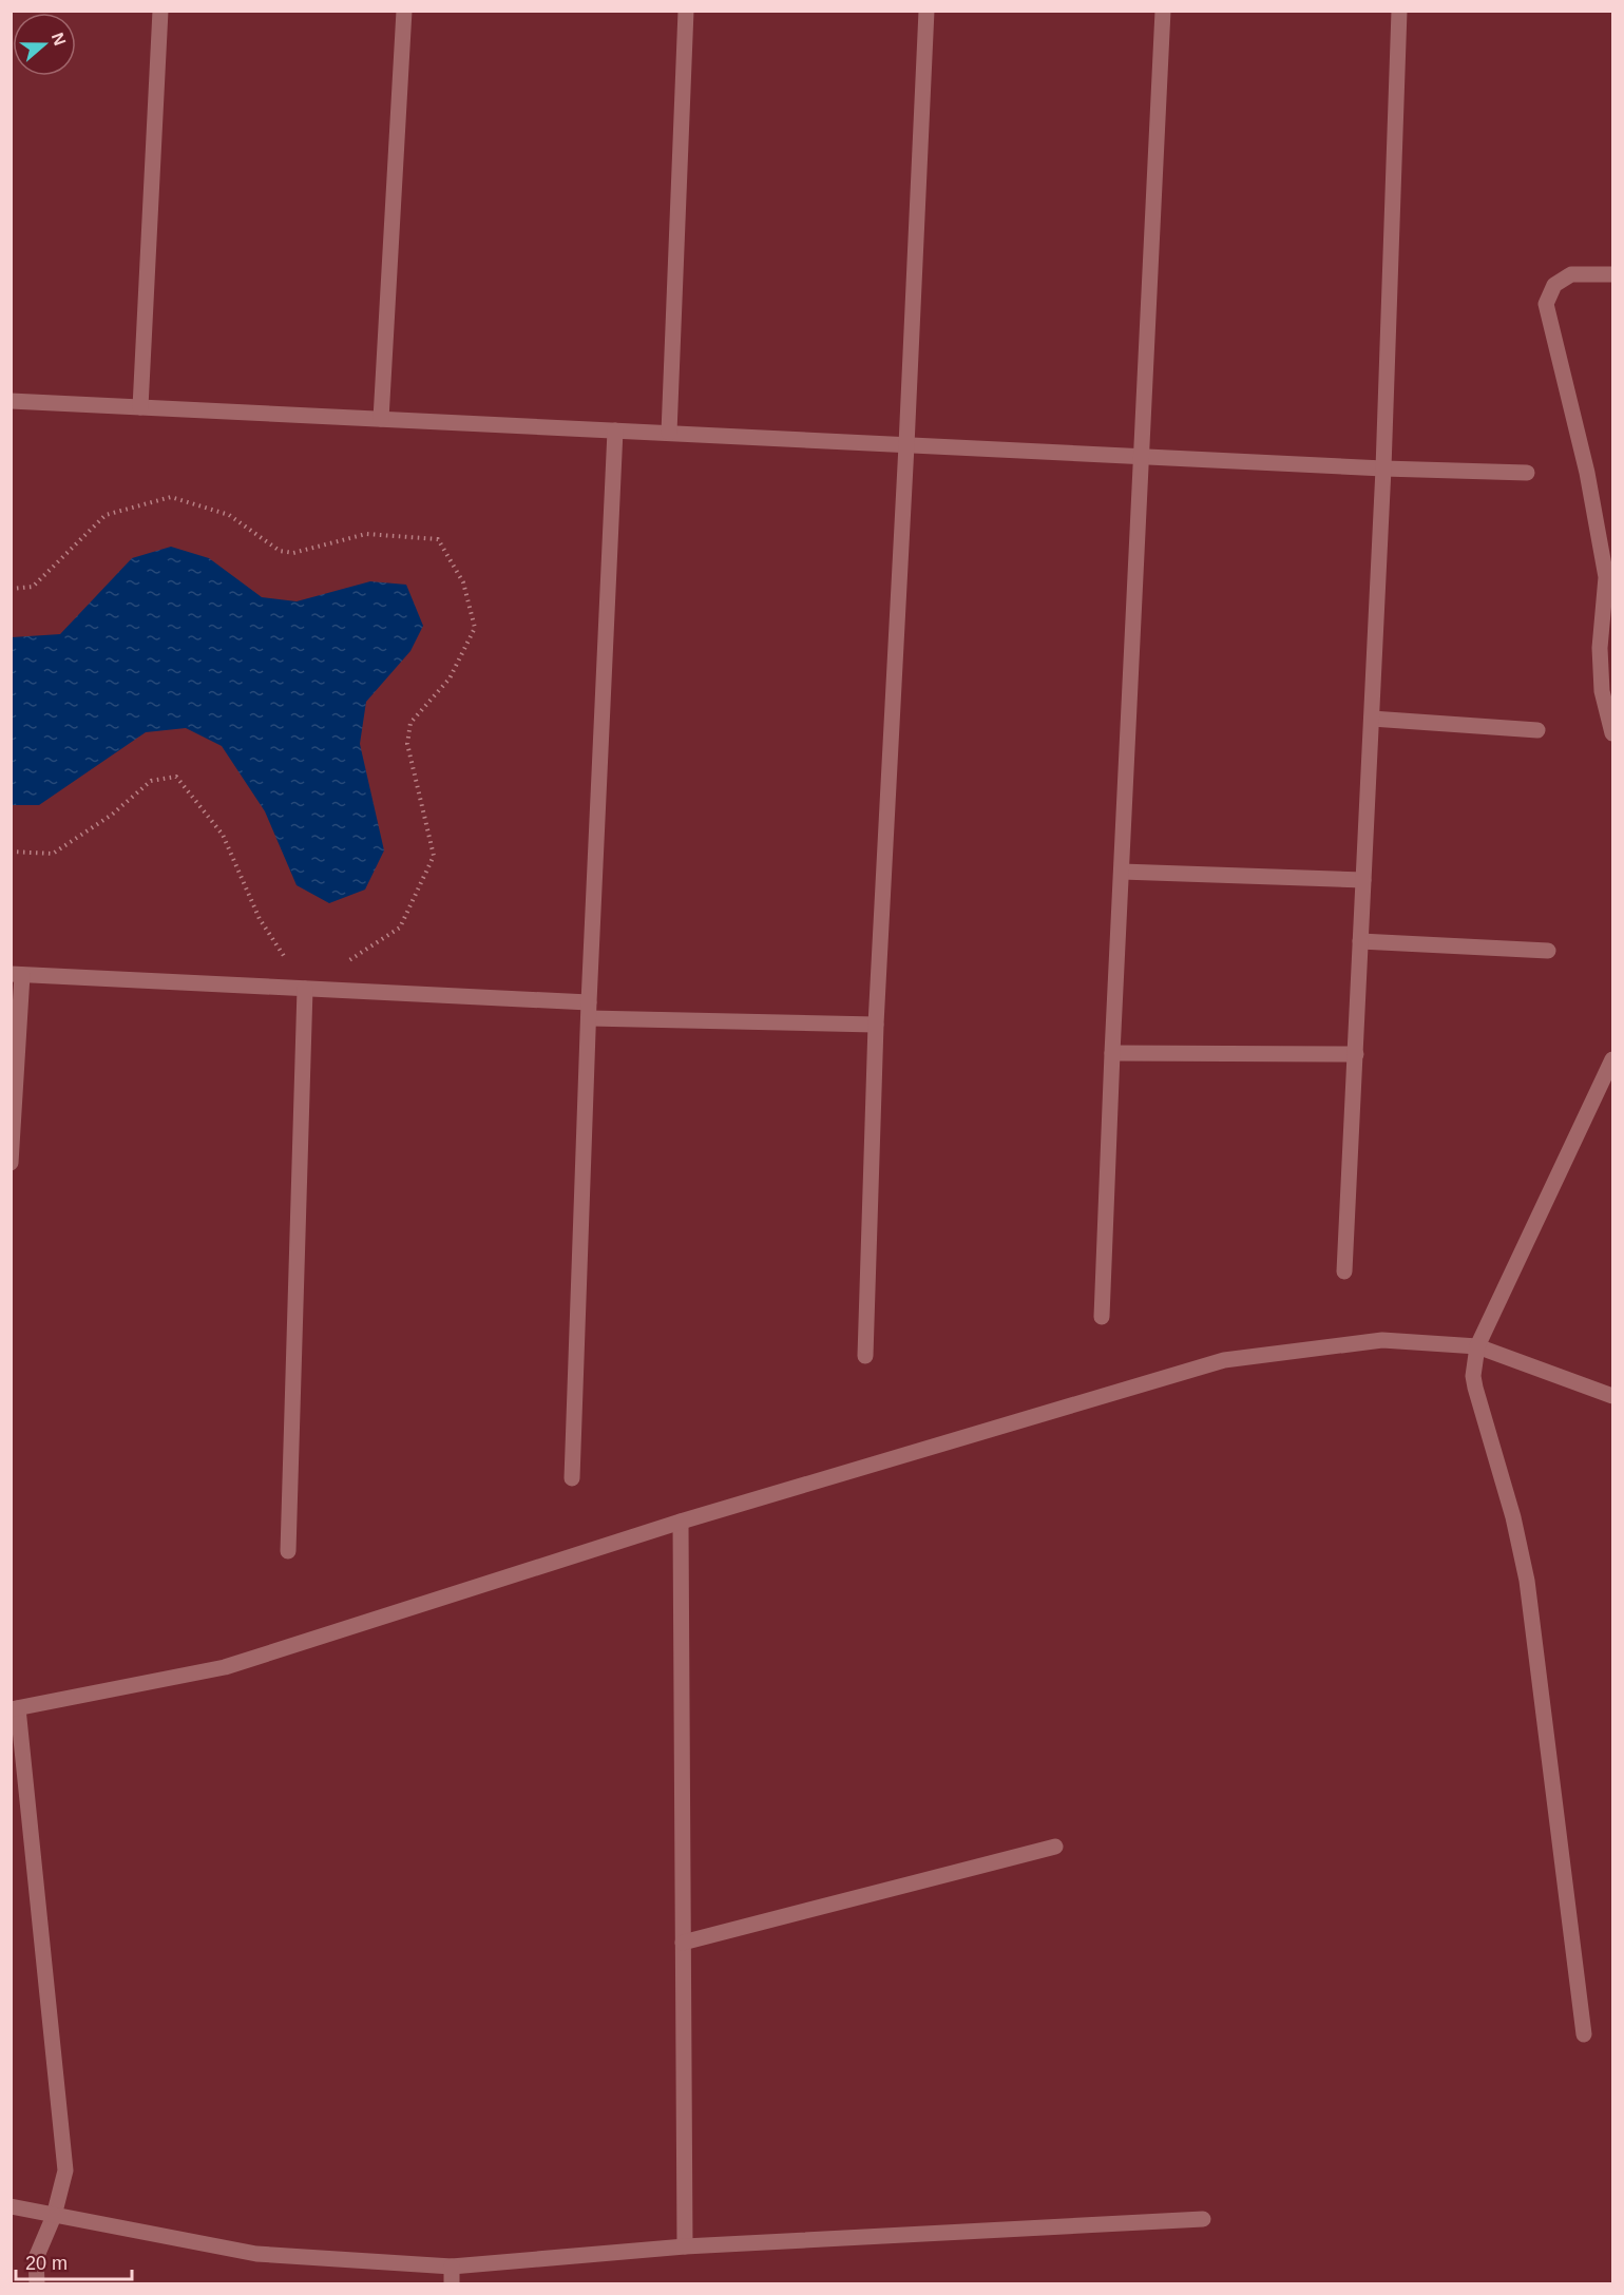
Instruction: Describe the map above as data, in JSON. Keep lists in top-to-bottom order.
{
  "scale_bar": "20 m",
  "north": "right"
}
